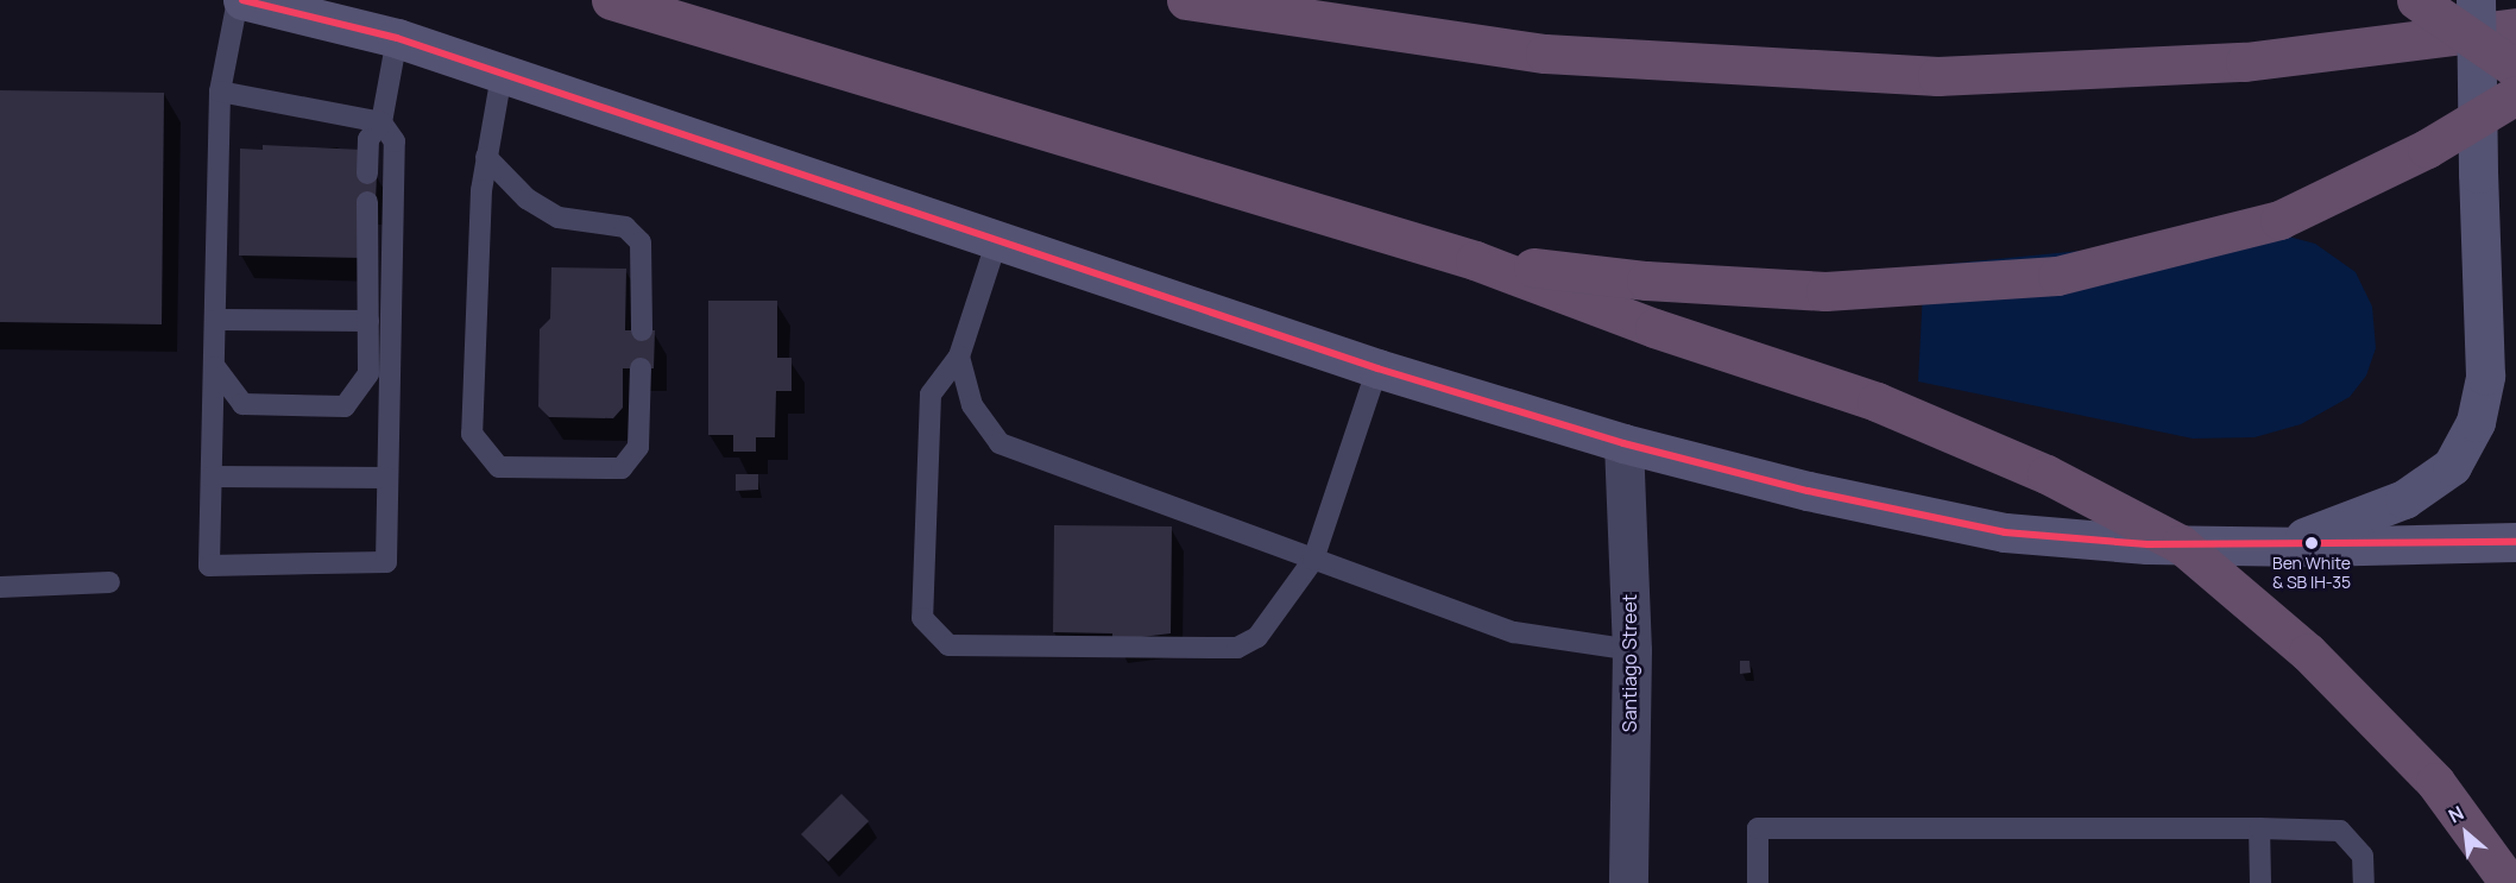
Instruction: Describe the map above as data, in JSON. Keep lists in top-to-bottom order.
{
  "streets": {
    "street": ["Santiago Street"]
  },
  "places": ["Ben White & SB IH-35"],
  "north": "top left"
}
